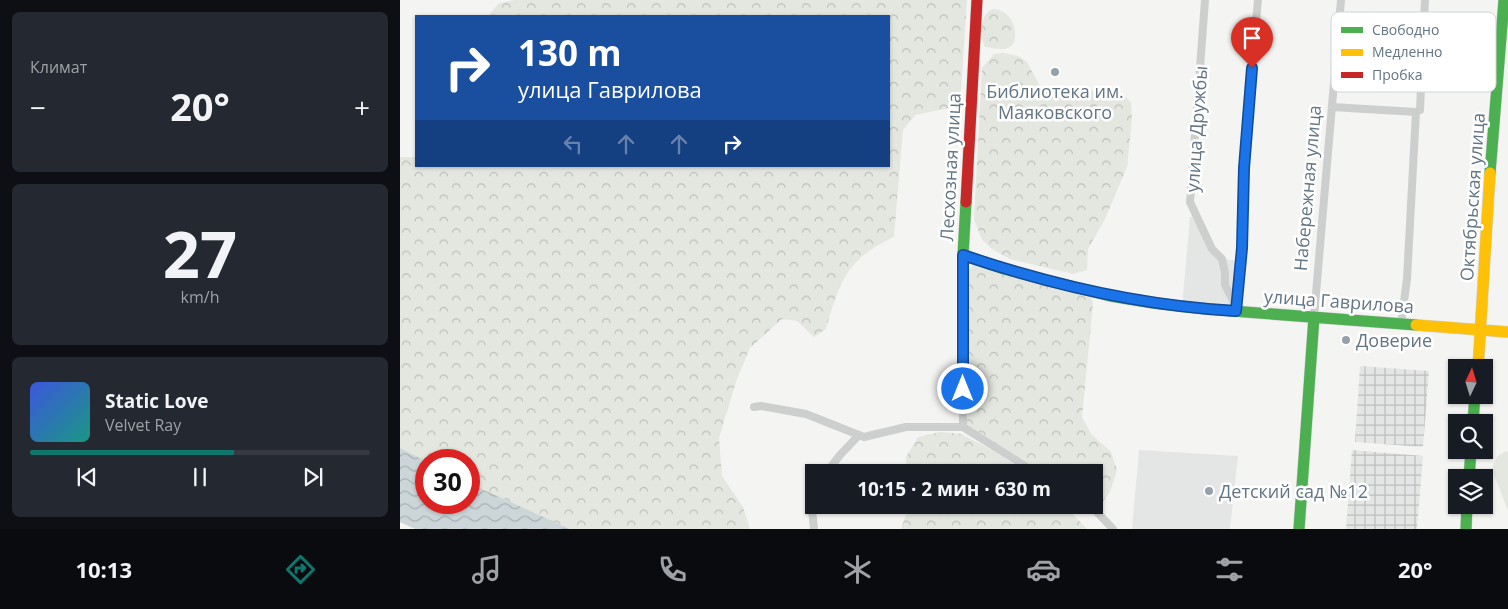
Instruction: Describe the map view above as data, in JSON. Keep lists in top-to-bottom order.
{
  "streets": {
    "street": [
      "улица Дружбы",
      "Лесхозная улица",
      "Набережная улица",
      "Октябрьская улица",
      "улица Гаврилова"
    ]
  },
  "crossings": [
    ["улица Дружбы", "улица Гаврилова"],
    ["Лесхозная улица", "улица Гаврилова"],
    ["Набережная улица", "улица Гаврилова"],
    ["Октябрьская улица", "улица Гаврилова"]
  ],
  "places": ["Библиотека им. Маяковского", "Доверие", "Детский сад №12"],
  "legend": ["Свободно", "Медленно", "Пробка"],
  "north": "top",
  "page": {
    "tile": [
      "Климат",
      ["27", "km/h"]
    ],
    "turn": ["130 m", "улица Гаврилова"],
    "heat": ["−", "20°", "+"],
    "song": ["Static Love", "Velvet Ray"],
    "limit": "30",
    "trip": "10:15 · 2 мин · 630 m",
    "tabs": ["10:13", "20°"]
  }
}
